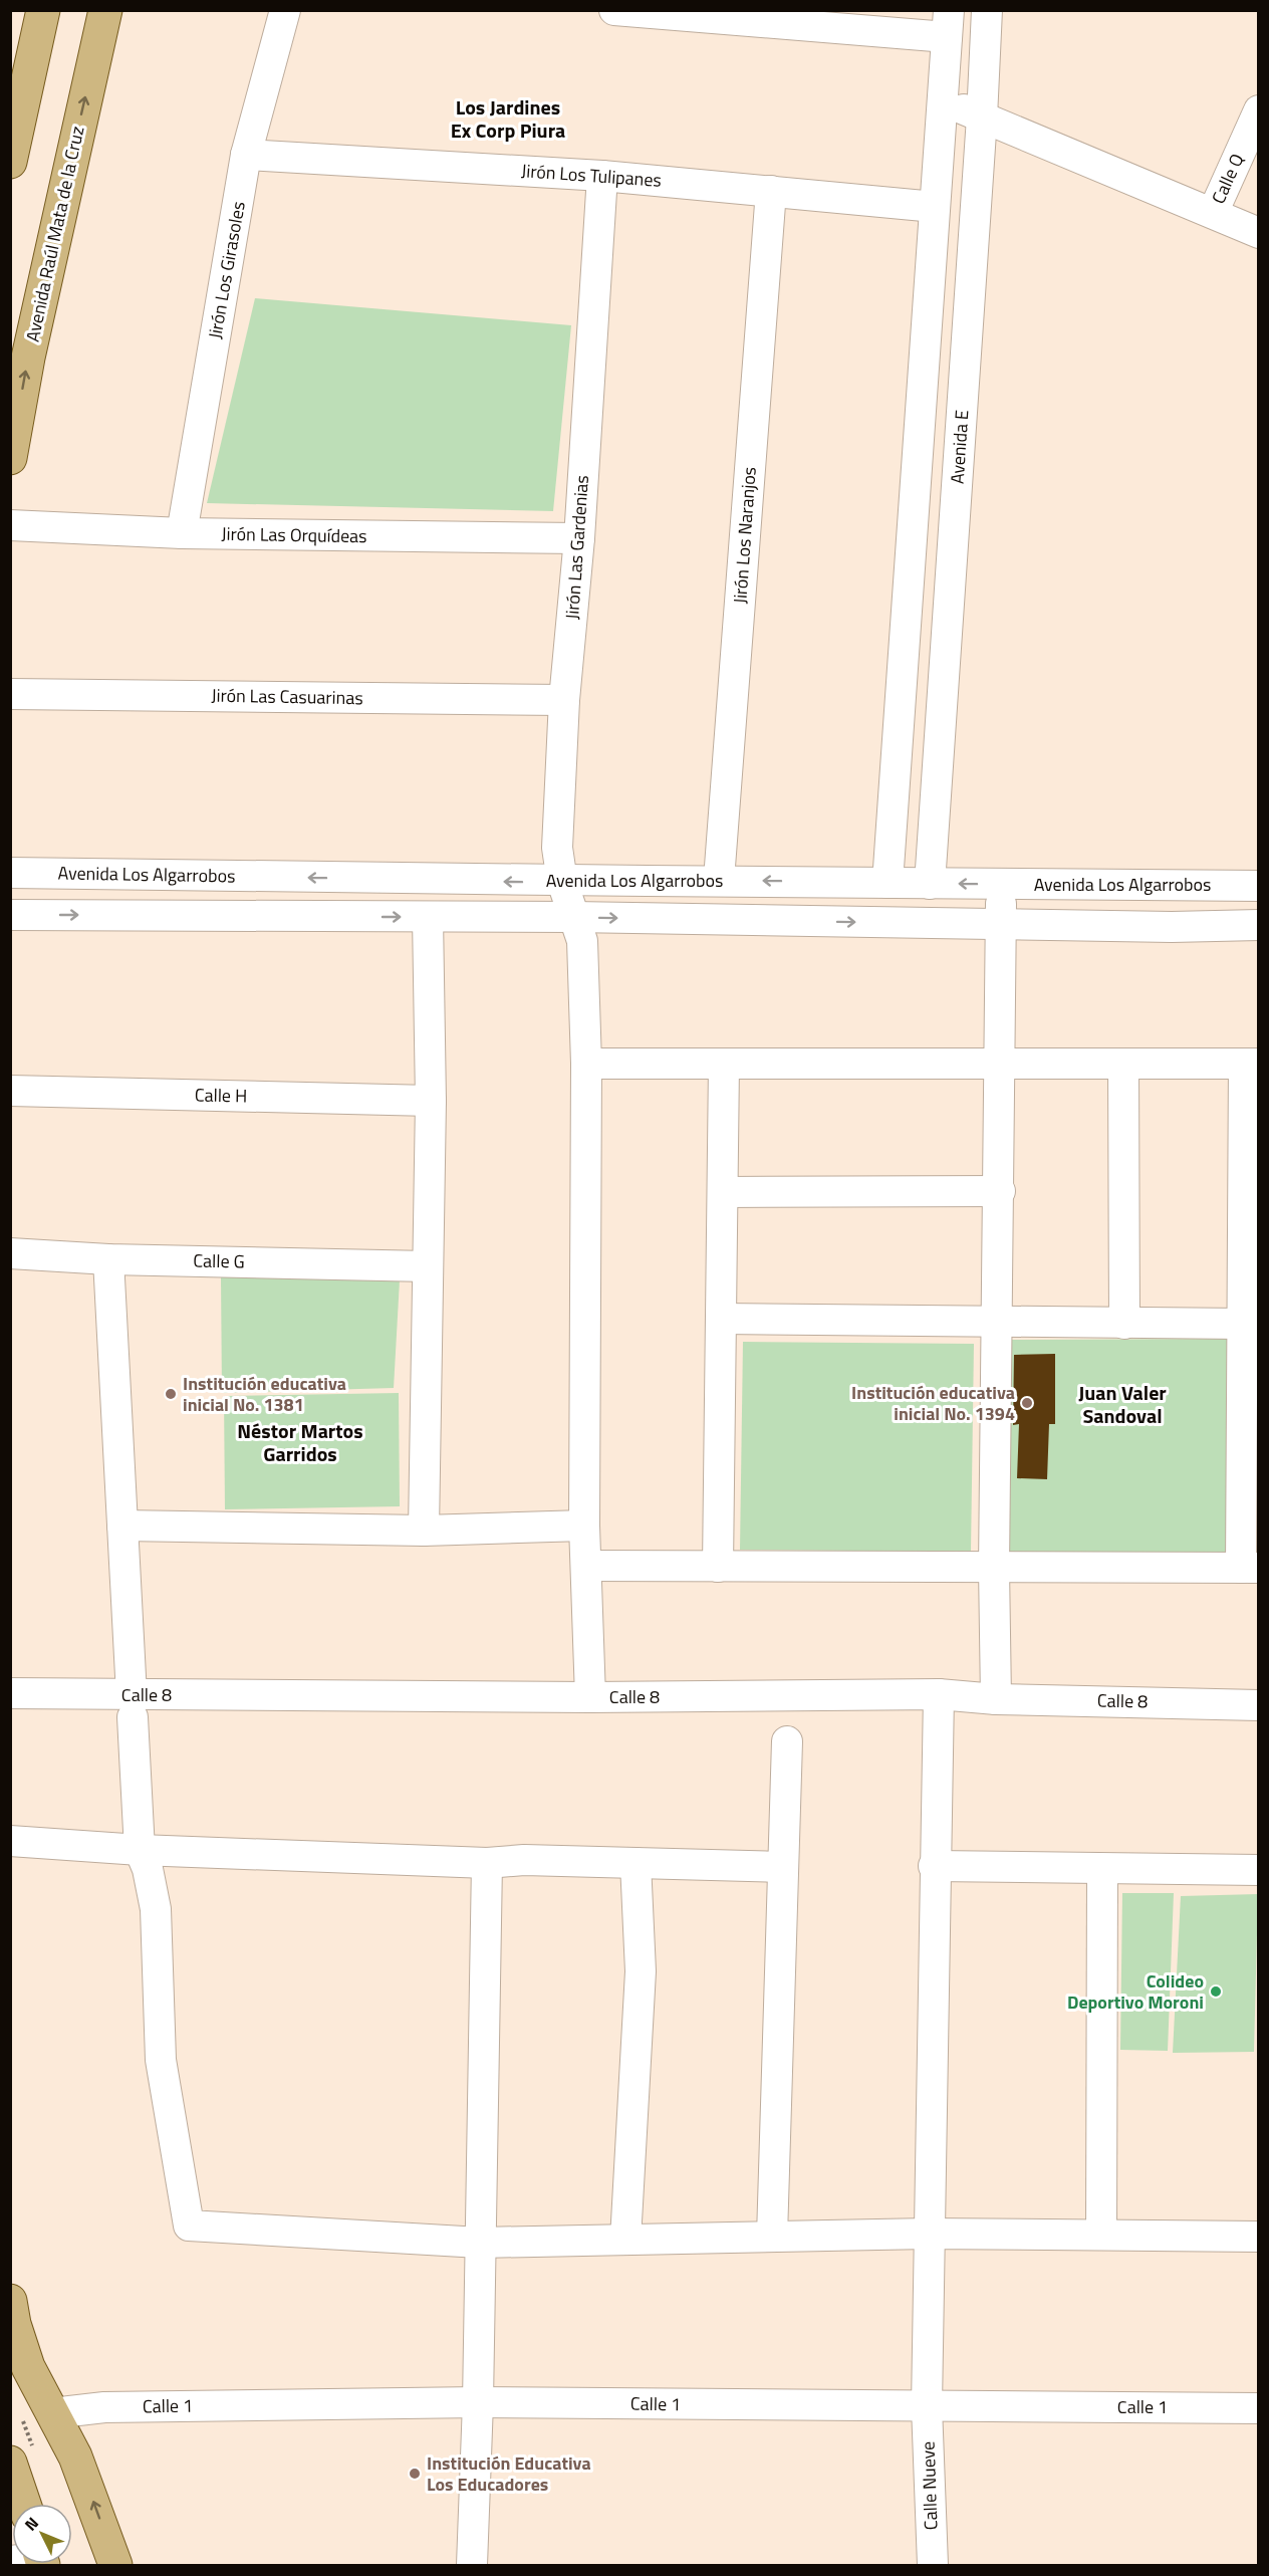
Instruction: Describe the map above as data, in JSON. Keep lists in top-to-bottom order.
{
  "streets": {
    "main road": ["Avenida Raúl Mata de la Cruz"],
    "street": [
      "Jirón Los Tulipanes",
      "Calle Q",
      "Jirón Los Girasoles",
      "Avenida E",
      "Jirón Las Orquídeas",
      "Jirón Los Naranjos",
      "Jirón Las Gardenias",
      "Jirón Las Casuarinas",
      "Avenida Los Algarrobos",
      "Calle H",
      "Calle G",
      "Calle 8",
      "Calle 1",
      "Calle Nueve"
    ]
  },
  "crossings": [
    ["Jirón Los Tulipanes", "Jirón Los Girasoles"],
    ["Jirón Los Tulipanes", "Jirón Los Naranjos"],
    ["Jirón Los Tulipanes", "Jirón Las Gardenias"],
    ["Jirón Los Girasoles", "Jirón Las Orquídeas"],
    ["Avenida E", "Avenida Los Algarrobos"],
    ["Jirón Las Orquídeas", "Jirón Las Gardenias"],
    ["Jirón Los Naranjos", "Avenida Los Algarrobos"],
    ["Jirón Las Gardenias", "Jirón Las Casuarinas"],
    ["Jirón Las Gardenias", "Avenida Los Algarrobos"],
    ["Jirón Las Gardenias", "Calle 8"],
    ["Calle 8", "Calle Nueve"],
    ["Calle 1", "Calle Nueve"]
  ],
  "districts": ["Los Jardines Ex Corp Piura", "Juan Valer Sandoval", "Néstor Martos Garridos"],
  "places": [
    "Institución educativa inicial No. 1381",
    "Institución educativa inicial No. 1394",
    "Colideo Deportivo Moroni",
    "Institución Educativa Los Educadores"
  ],
  "north": "top left"
}
